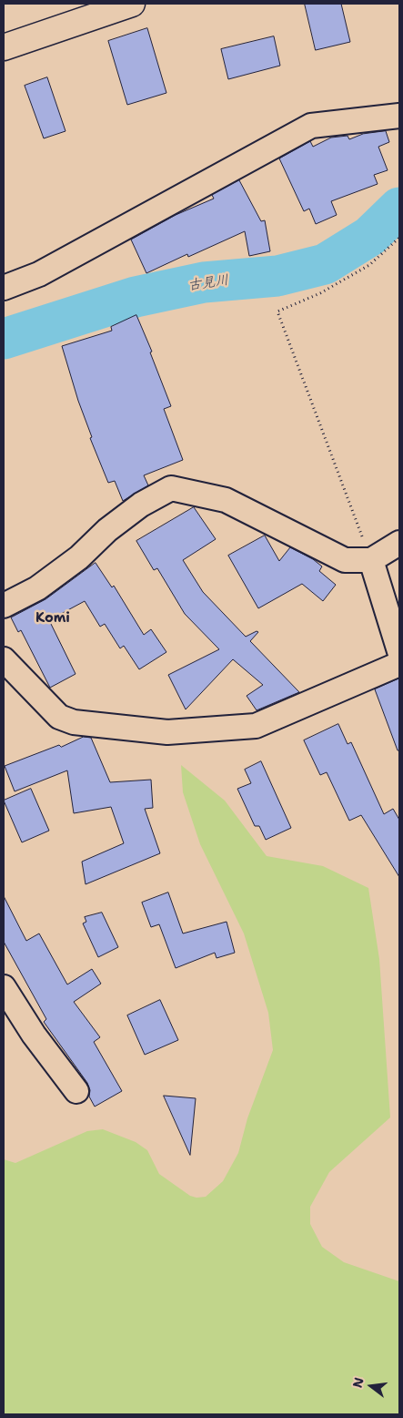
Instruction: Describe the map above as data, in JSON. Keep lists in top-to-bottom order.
{
  "districts": ["Komi"],
  "water": ["古見川"],
  "north": "left"
}
